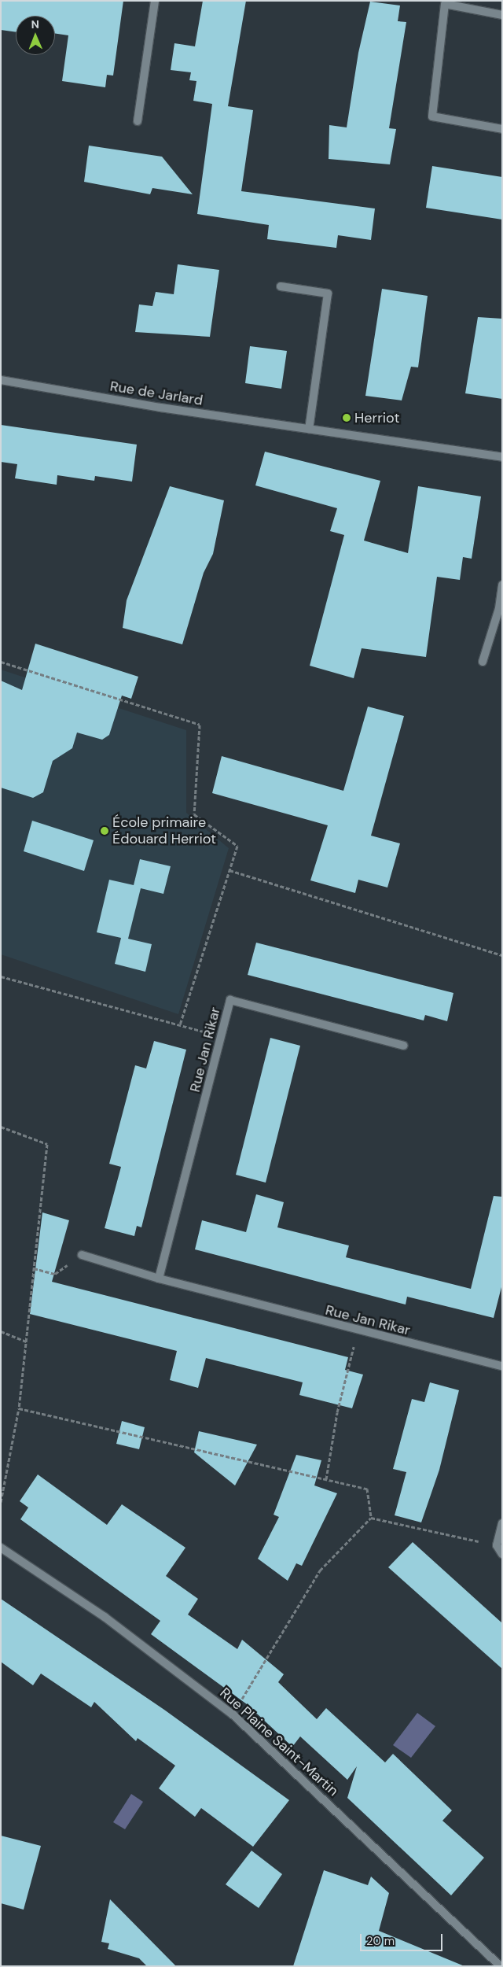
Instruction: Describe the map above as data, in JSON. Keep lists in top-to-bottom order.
{
  "streets": {
    "street": ["Rue de Jarlard", "Rue Jan Rikar", "Rue Plaine Saint-Martin"]
  },
  "places": ["Herriot", "École primaire Édouard Herriot"],
  "scale_bar": "20 m",
  "north": "top"
}
